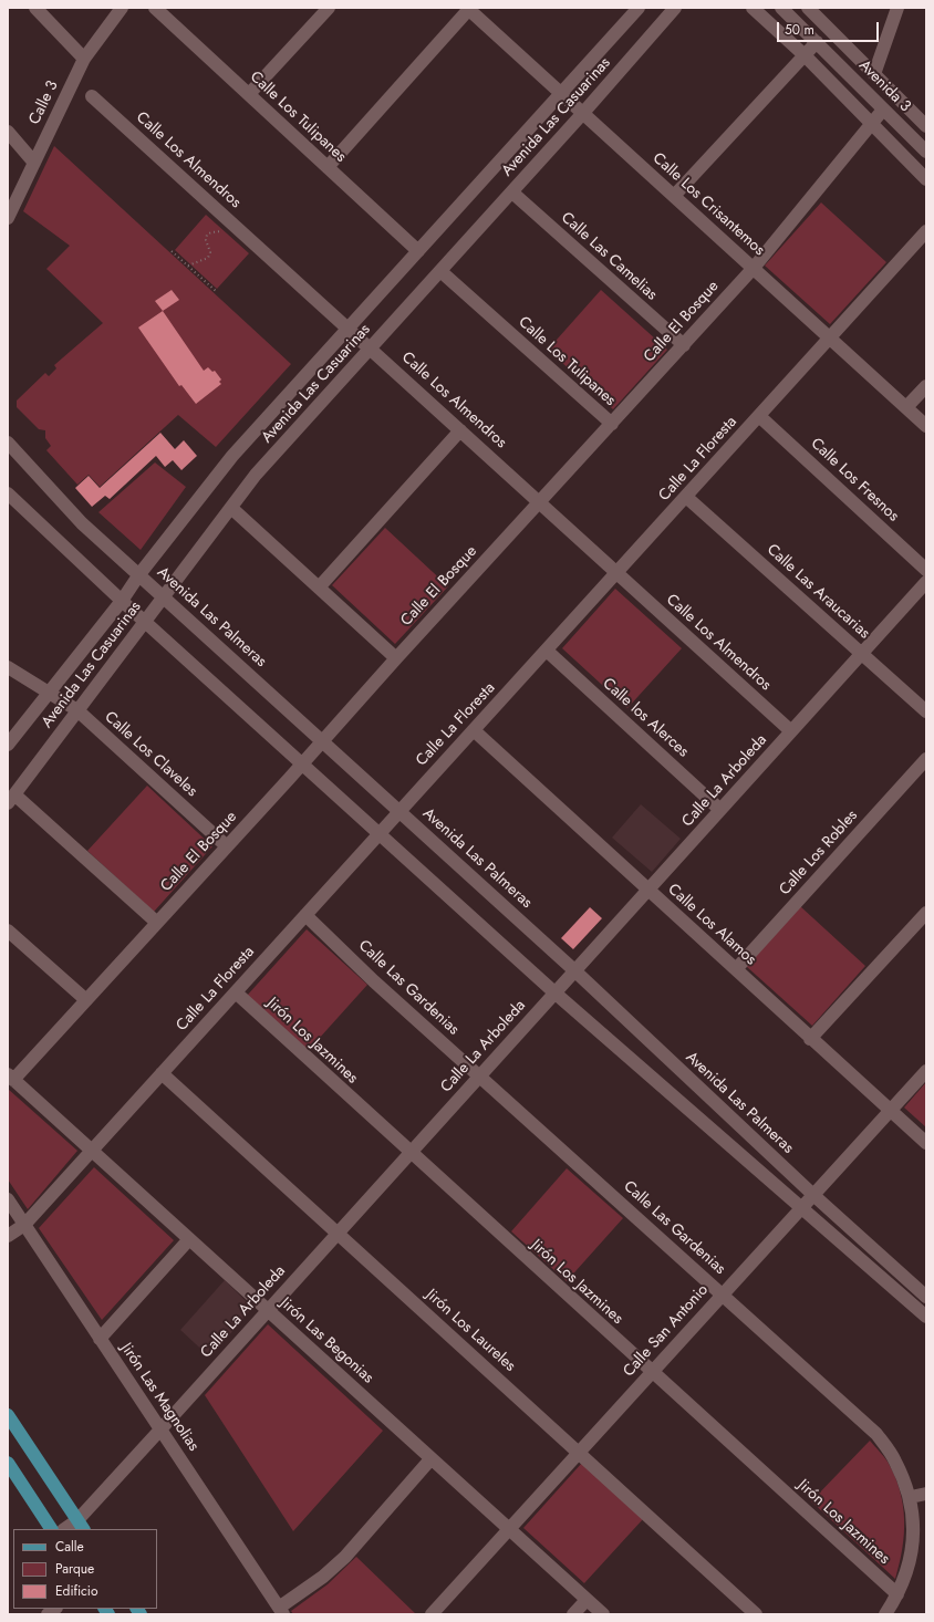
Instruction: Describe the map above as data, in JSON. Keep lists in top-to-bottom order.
{
  "streets": {
    "street": [
      "Avenida 3",
      "Calle 3",
      "Calle Los Tulipanes",
      "Avenida Las Casuarinas",
      "Calle Los Almendros",
      "Calle Los Crisantemos",
      "Calle Las Camelias",
      "Calle El Bosque",
      "Calle La Floresta",
      "Calle Los Fresnos",
      "Calle Las Araucarias",
      "Avenida Las Palmeras",
      "Calle los Alerces",
      "Calle Los Claveles",
      "Calle La Arboleda",
      "Calle Los Robles",
      "Calle Los Alamos",
      "Calle Las Gardenias",
      "Jirón Los Jazmines",
      "Jirón Los Laureles",
      "Calle San Antonio",
      "Jirón Las Begonias",
      "Jirón Las Magnolias"
    ]
  },
  "crossings": [
    ["Avenida 3", "Calle El Bosque"],
    ["Calle Los Tulipanes", "Avenida Las Casuarinas"],
    ["Calle Los Tulipanes", "Calle El Bosque"],
    ["Avenida Las Casuarinas", "Calle Los Almendros"],
    ["Avenida Las Casuarinas", "Calle Los Crisantemos"],
    ["Avenida Las Casuarinas", "Calle Las Camelias"],
    ["Avenida Las Casuarinas", "Avenida Las Palmeras"],
    ["Avenida Las Casuarinas", "Calle Los Claveles"],
    ["Calle Los Almendros", "Calle El Bosque"],
    ["Calle Los Almendros", "Calle La Floresta"],
    ["Calle Los Almendros", "Calle La Arboleda"],
    ["Calle Los Crisantemos", "Calle El Bosque"],
    ["Calle Los Crisantemos", "Calle La Floresta"],
    ["Calle Las Camelias", "Calle El Bosque"],
    ["Calle El Bosque", "Avenida Las Palmeras"],
    ["Calle El Bosque", "Calle Los Claveles"],
    ["Calle El Bosque", "Jirón Las Begonias"],
    ["Calle La Floresta", "Calle Los Fresnos"],
    ["Calle La Floresta", "Calle Las Araucarias"],
    ["Calle La Floresta", "Avenida Las Palmeras"],
    ["Calle La Floresta", "Calle los Alerces"],
    ["Calle La Floresta", "Calle Los Alamos"],
    ["Calle La Floresta", "Calle Las Gardenias"],
    ["Calle La Floresta", "Jirón Los Jazmines"],
    ["Calle La Floresta", "Jirón Los Laureles"],
    ["Calle La Floresta", "Jirón Las Begonias"],
    ["Calle La Floresta", "Jirón Las Magnolias"],
    ["Calle Las Araucarias", "Calle La Arboleda"],
    ["Avenida Las Palmeras", "Calle La Arboleda"],
    ["Avenida Las Palmeras", "Calle San Antonio"],
    ["Calle los Alerces", "Calle La Arboleda"],
    ["Calle La Arboleda", "Calle Los Alamos"],
    ["Calle La Arboleda", "Calle Las Gardenias"],
    ["Calle La Arboleda", "Jirón Los Jazmines"],
    ["Calle La Arboleda", "Jirón Los Laureles"],
    ["Calle La Arboleda", "Jirón Las Begonias"],
    ["Calle La Arboleda", "Jirón Las Magnolias"],
    ["Calle Los Robles", "Calle Los Alamos"],
    ["Calle Los Alamos", "Calle San Antonio"],
    ["Calle Las Gardenias", "Jirón Los Jazmines"],
    ["Calle Las Gardenias", "Calle San Antonio"],
    ["Jirón Los Jazmines", "Calle San Antonio"],
    ["Jirón Los Laureles", "Calle San Antonio"],
    ["Calle San Antonio", "Jirón Las Begonias"]
  ],
  "legend": ["Calle", "Parque", "Edificio"],
  "scale_bar": "50 m"
}
